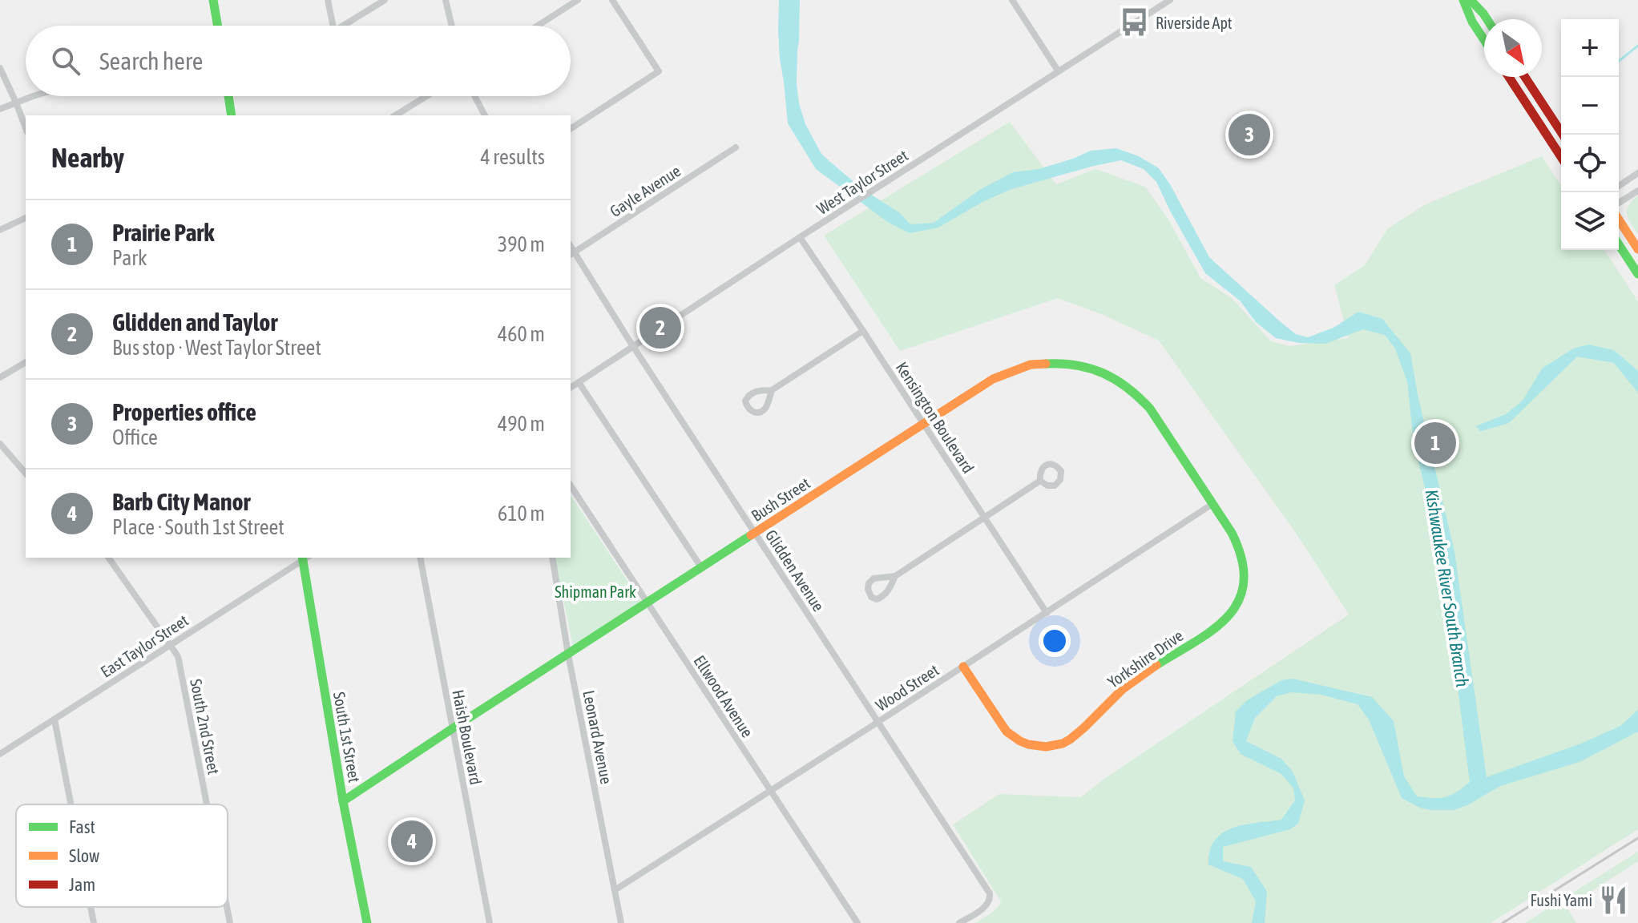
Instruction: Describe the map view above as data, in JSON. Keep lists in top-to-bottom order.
{
  "streets": {
    "street": [
      "West Taylor Street",
      "Gayle Avenue",
      "Kensington Boulevard",
      "Bush Street",
      "Glidden Avenue",
      "East Taylor Street",
      "Yorkshire Drive",
      "Wood Street",
      "Ellwood Avenue",
      "South 2nd Street",
      "South 1st Street",
      "Haish Boulevard",
      "Leonard Avenue"
    ]
  },
  "crossings": [
    ["West Taylor Street", "Kensington Boulevard"],
    ["West Taylor Street", "Glidden Avenue"],
    ["Gayle Avenue", "Glidden Avenue"],
    ["Kensington Boulevard", "Bush Street"],
    ["Kensington Boulevard", "Wood Street"],
    ["Bush Street", "Glidden Avenue"],
    ["Bush Street", "Yorkshire Drive"],
    ["Bush Street", "Wood Street"],
    ["Bush Street", "Ellwood Avenue"],
    ["Bush Street", "South 1st Street"],
    ["Bush Street", "Haish Boulevard"],
    ["Bush Street", "Leonard Avenue"],
    ["Glidden Avenue", "Wood Street"],
    ["East Taylor Street", "South 2nd Street"],
    ["East Taylor Street", "South 1st Street"],
    ["Yorkshire Drive", "Wood Street"],
    ["Wood Street", "Ellwood Avenue"],
    ["Wood Street", "Leonard Avenue"]
  ],
  "water": ["Kishwaukee River South Branch"],
  "parks": ["Shipman Park"],
  "places": {
    "bus stop": ["Riverside Apt"],
    "restaurant": ["Fushi Yami"]
  },
  "legend": ["Fast", "Slow", "Jam"],
  "north": "bottom right",
  "page": {
    "map_buttons": ["+", "−"],
    "search": "Search here",
    "pins": [
      "3",
      "2",
      "1",
      "4"
    ],
    "heading": ["Nearby", "4 results"],
    "list": [
      {
        "mark": "1",
        "name": "Prairie Park",
        "note": "Park",
        "value": "390 m"
      },
      {
        "mark": "2",
        "name": "Glidden and Taylor",
        "note": "Bus stop · West Taylor Street",
        "value": "460 m"
      },
      {
        "mark": "3",
        "name": "Properties office",
        "note": "Office",
        "value": "490 m"
      },
      {
        "mark": "4",
        "name": "Barb City Manor",
        "note": "Place · South 1st Street",
        "value": "610 m"
      }
    ]
  }
}
